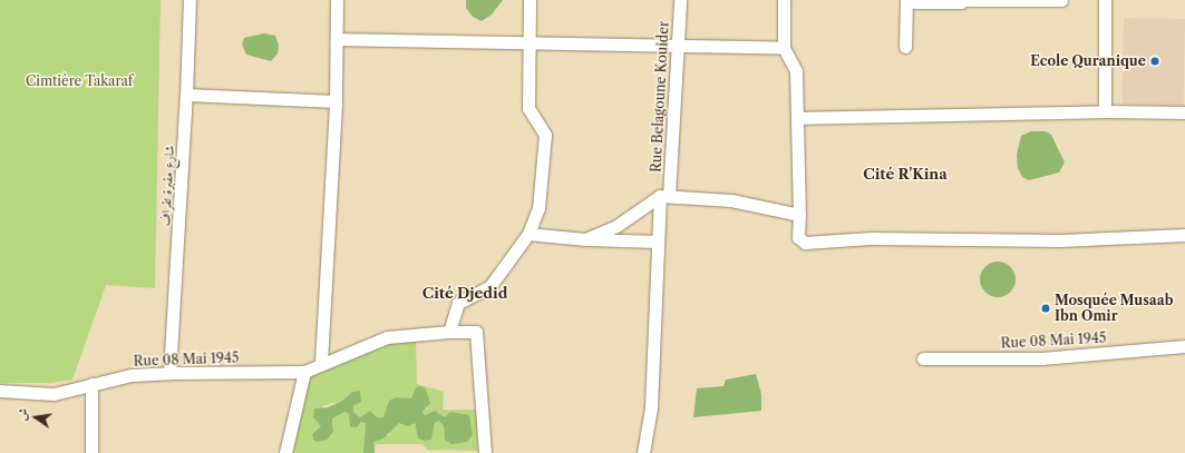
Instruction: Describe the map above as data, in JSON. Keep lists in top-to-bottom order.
{
  "streets": {
    "street": ["Rue Belagoune Kouider", "شارع مقبرة تقراف", "Rue 08 Mai 1945"]
  },
  "crossings": [
    ["شارع مقبرة تقراف", "Rue 08 Mai 1945"]
  ],
  "districts": ["Cité R'Kina", "Cité Djedid"],
  "parks": ["Cimtière Takaraf"],
  "places": ["Ecole Quranique", "Mosquée Musaab Ibn Omir"],
  "north": "left"
}
